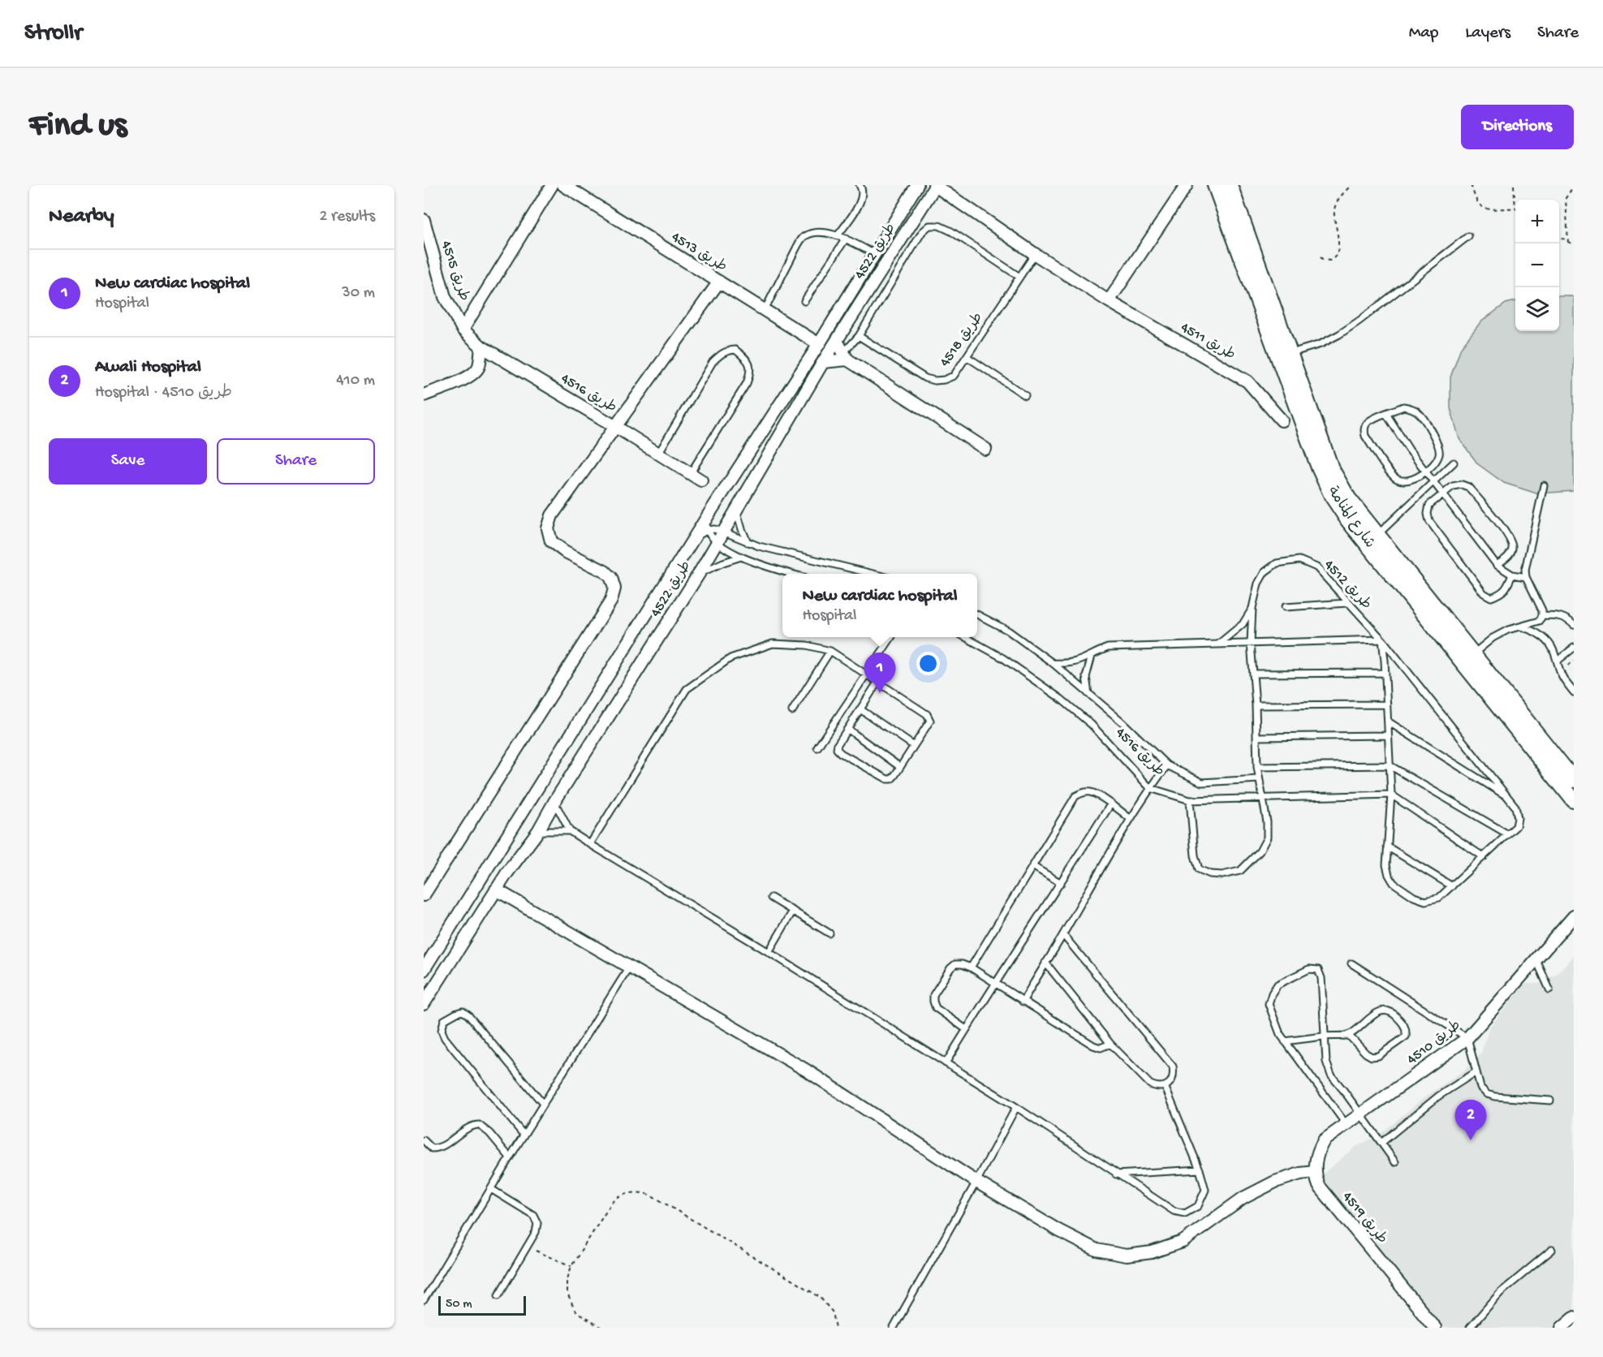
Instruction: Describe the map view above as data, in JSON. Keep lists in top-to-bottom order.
{
  "streets": {
    "street": [
      "طريق 4522",
      "طريق 4513",
      "طريق 4515",
      "طريق 4511",
      "طريق 4516",
      "شارع المنامة",
      "طريق 4510",
      "طريق 4519"
    ],
    "lane": ["طريق 4518", "طريق 4512"]
  },
  "crossings": [
    ["طريق 4522", "طريق 4513"],
    ["طريق 4522", "طريق 4511"],
    ["طريق 4515", "طريق 4516"],
    ["طريق 4518", "طريق 4511"],
    ["طريق 4516", "طريق 4512"]
  ],
  "scale_bar": "50 m",
  "page": {
    "header": "Strollr",
    "nav": ["Map", "Layers", "Share"],
    "buttons": [
      "Directions",
      ["Save", "Share"]
    ],
    "title": "Find us",
    "heading": ["Nearby", "2 results"],
    "map_buttons": ["+", "−"],
    "list": [
      {
        "mark": "1",
        "name": "New cardiac hospital",
        "note": "Hospital",
        "value": "30 m"
      },
      {
        "mark": "2",
        "name": "Awali Hospital",
        "note": "Hospital · طريق 4510",
        "value": "410 m"
      }
    ],
    "popup": ["New cardiac hospital", "Hospital"],
    "pins": ["1", "2"],
    "scale": "50 m"
  }
}
